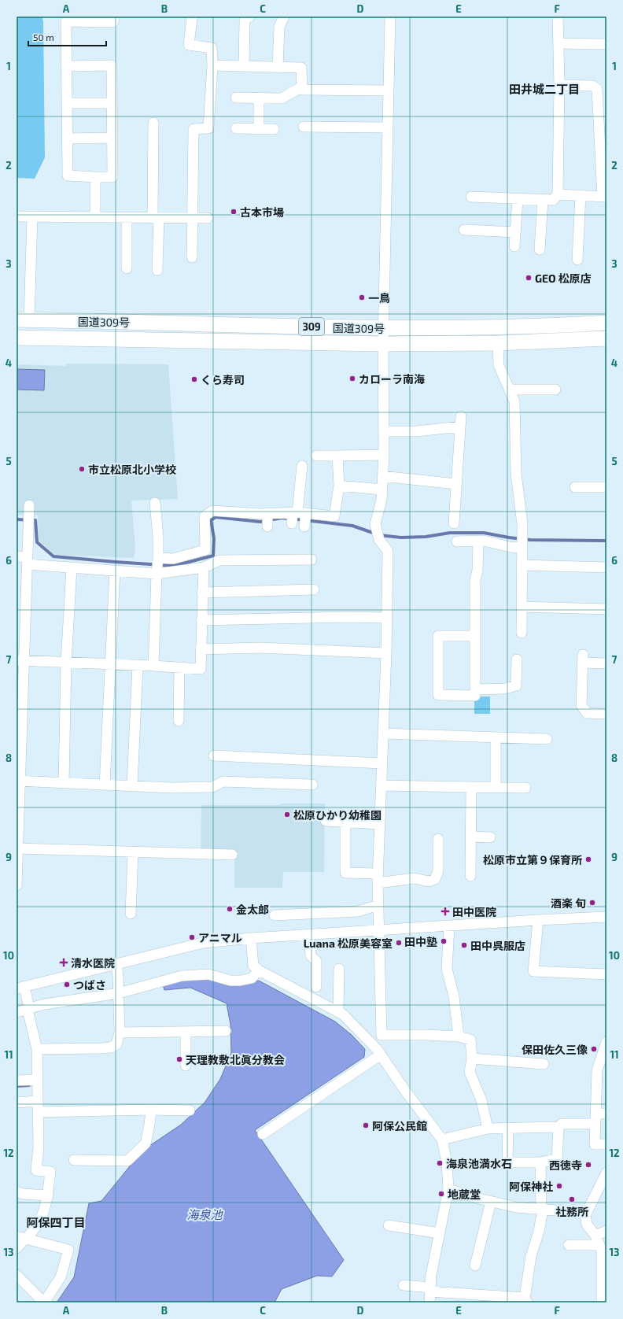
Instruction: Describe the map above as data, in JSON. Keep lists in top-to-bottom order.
{
  "streets": {
    "highway": ["国道309号", "309"]
  },
  "districts": ["田井城二丁目", "阿保四丁目"],
  "water": ["海泉池"],
  "places": {
    "other": [
      "古本市場",
      "GEO 松原店",
      "一鳥",
      "カローラ南海",
      "くら寿司",
      "市立松原北小学校",
      "松原ひかり幼稚園",
      "松原市立第９保育所",
      "酒楽 旬",
      "金太郎",
      "アニマル",
      "田中塾",
      "Luana 松原美容室",
      "田中呉服店",
      "つばさ",
      "保田佐久三像",
      "天理教敷北眞分教会",
      "阿保公民館",
      "海泉池満水石",
      "西徳寺",
      "阿保神社",
      "地蔵堂",
      "社務所"
    ],
    "health": ["田中医院", "清水医院"]
  },
  "scale_bar": "50 m",
  "grid": {
    "columns": [
      "A",
      "B",
      "C",
      "D",
      "E",
      "F"
    ],
    "rows": [
      "1",
      "2",
      "3",
      "4",
      "5",
      "6",
      "7",
      "8",
      "9",
      "10",
      "11",
      "12",
      "13"
    ]
  }
}
